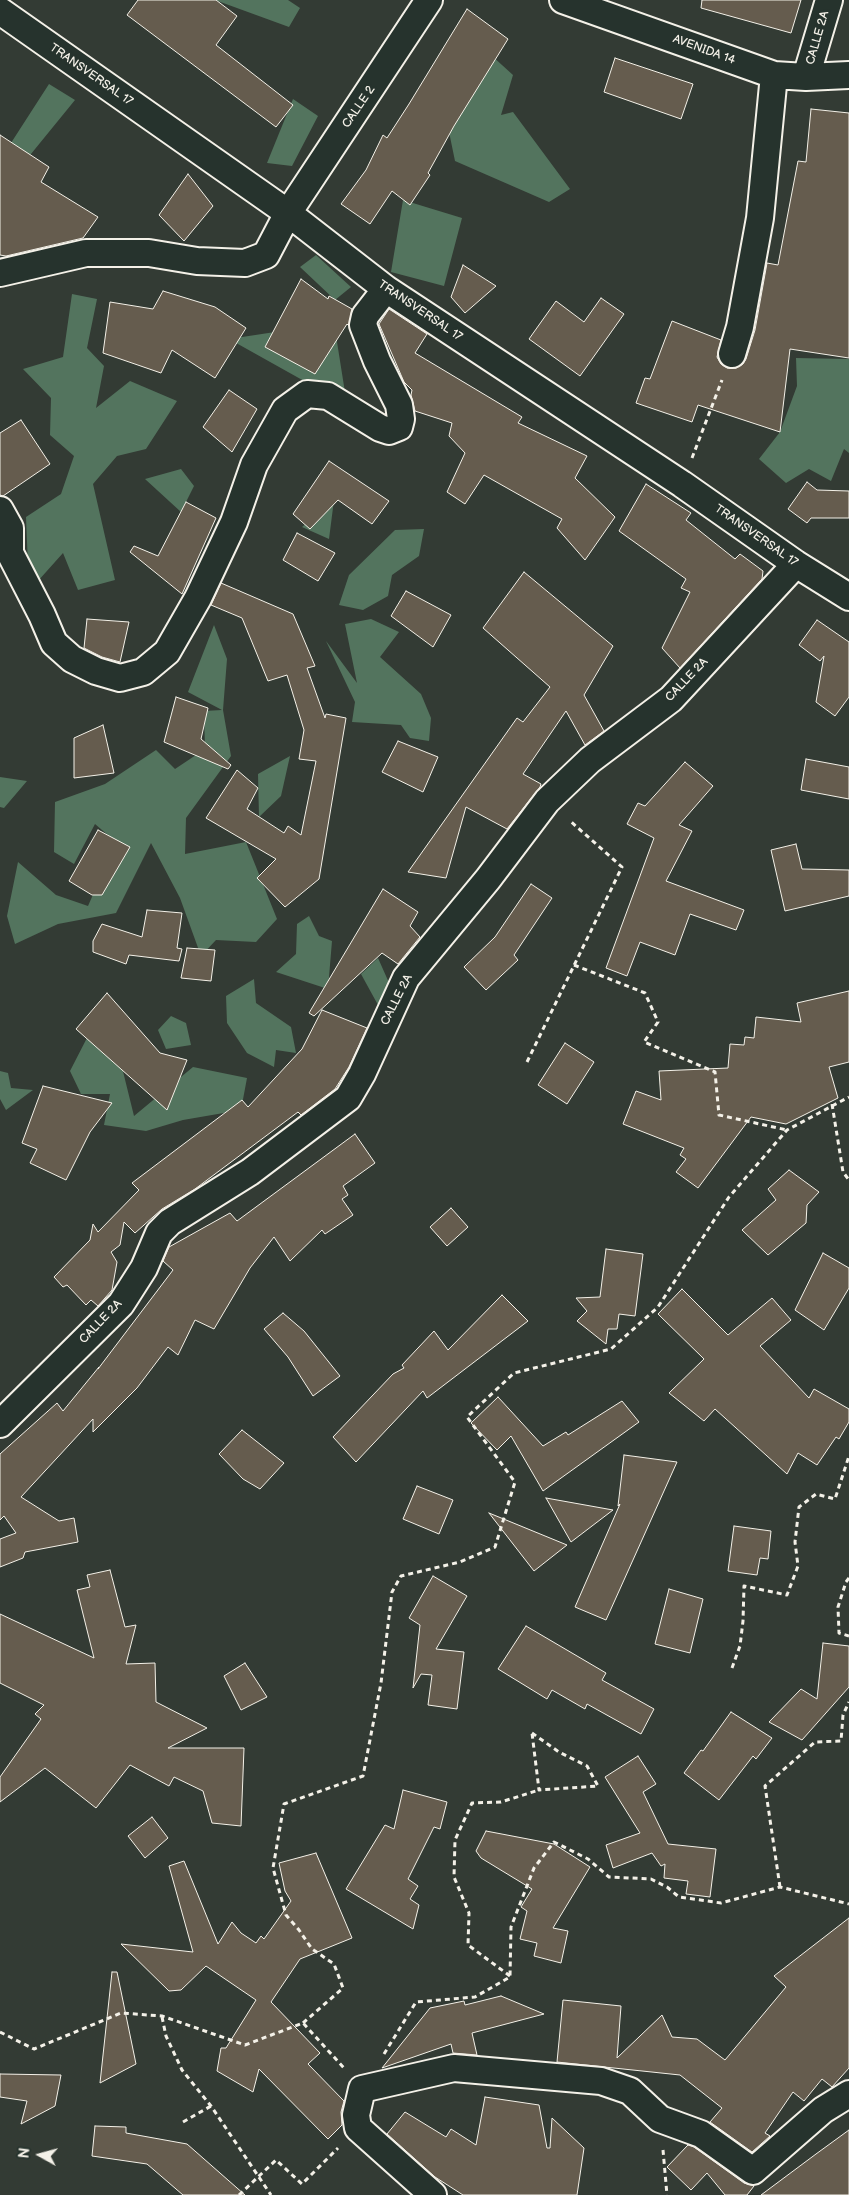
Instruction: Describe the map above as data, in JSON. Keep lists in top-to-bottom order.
{
  "streets": {
    "street": [
      "CALLE 2A",
      "AVENIDA 14",
      "TRANSVERSAL 17",
      "CALLE 2"
    ]
  },
  "crossings": [
    ["CALLE 2A", "AVENIDA 14"],
    ["CALLE 2A", "TRANSVERSAL 17"],
    ["TRANSVERSAL 17", "CALLE 2"]
  ],
  "north": "left"
}
